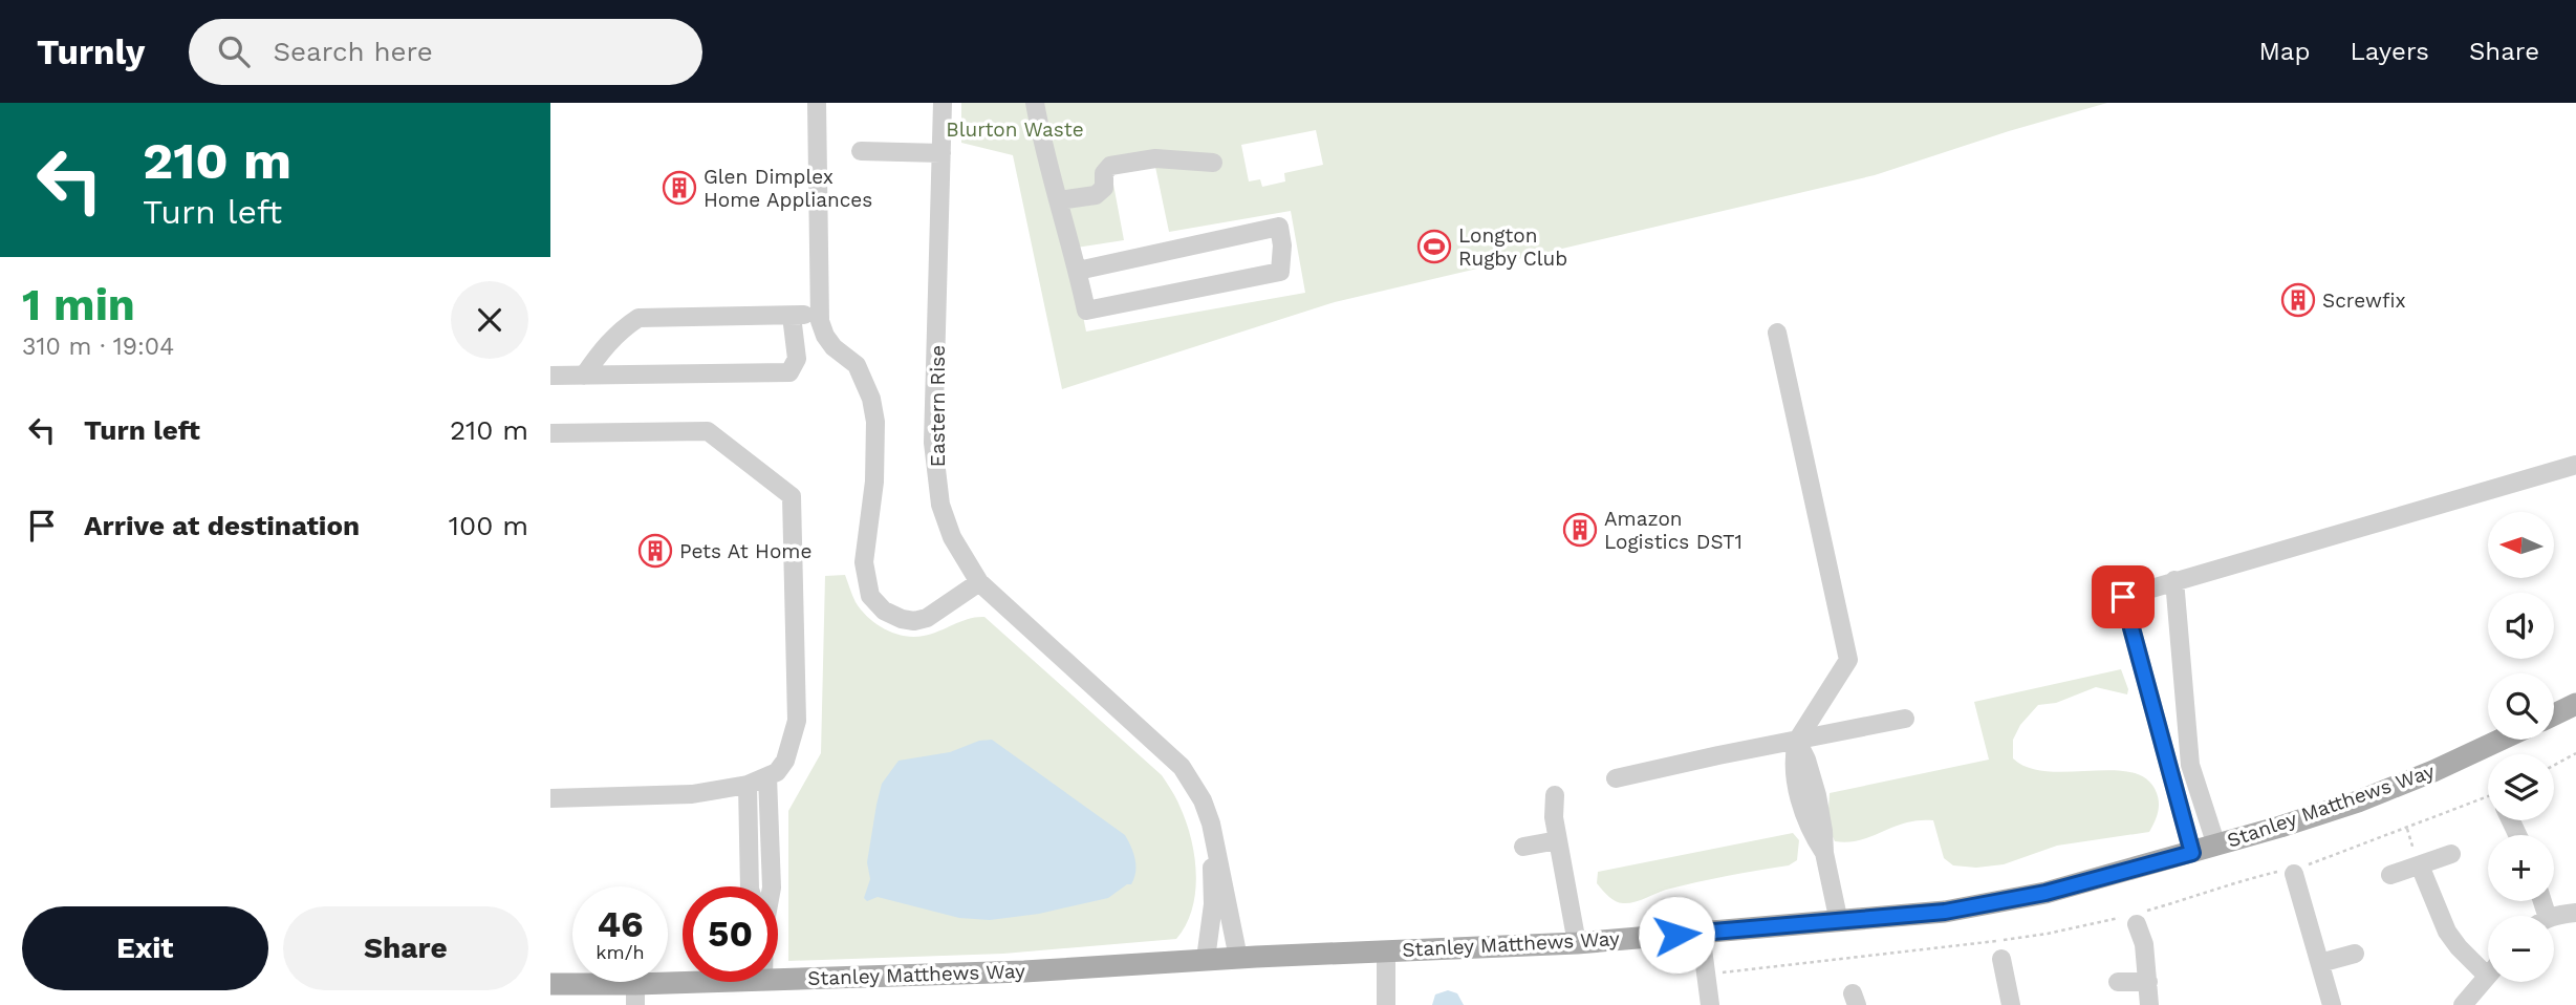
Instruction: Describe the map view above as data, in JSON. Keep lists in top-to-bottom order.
{
  "streets": {
    "main road": ["Stanley Matthews Way"],
    "street": ["Eastern Rise"]
  },
  "crossings": [
    ["Eastern Rise", "Stanley Matthews Way"]
  ],
  "parks": ["Blurton Waste"],
  "places": {
    "building": [
      "Glen Dimplex Home Appliances",
      "Screwfix",
      "Amazon Logistics DST1",
      "Pets At Home"
    ],
    "sports": ["Longton Rugby Club"]
  },
  "north": "left",
  "page": {
    "header": "Turnly",
    "search": "Search here",
    "nav": ["Map", "Layers", "Share"],
    "turn": ["210 m", "Turn left"],
    "heading": ["1 min", "310 m · 19:04"],
    "list": [
      {
        "name": "Turn left",
        "value": "210 m"
      },
      {
        "name": "Arrive at destination",
        "value": "100 m"
      }
    ],
    "map_buttons": ["+", "−"],
    "speed": "46 km/h",
    "limit": "50",
    "buttons": ["Exit", "Share"]
  }
}
